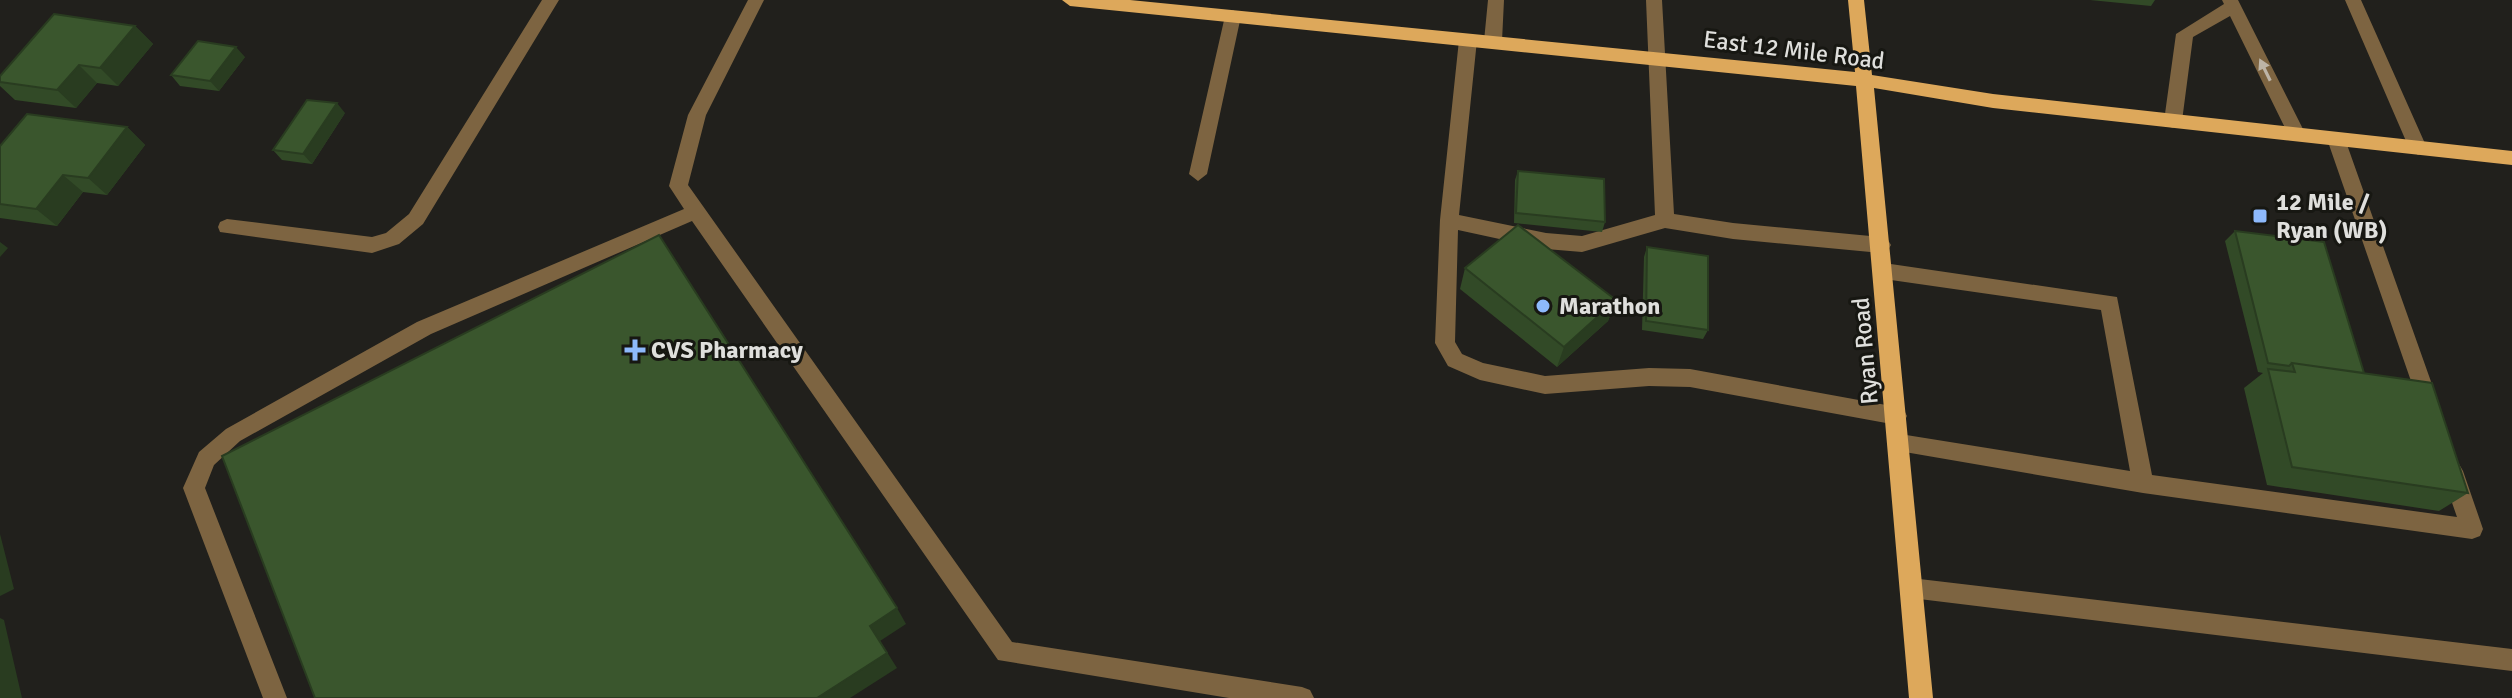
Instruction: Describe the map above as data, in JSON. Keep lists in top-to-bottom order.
{
  "streets": {
    "main road": ["East 12 Mile Road", "Ryan Road"]
  },
  "crossings": [
    ["East 12 Mile Road", "Ryan Road"]
  ],
  "places": {
    "transit": ["12 Mile / Ryan (WB)"],
    "other": ["Marathon"],
    "health": ["CVS Pharmacy"]
  }
}
